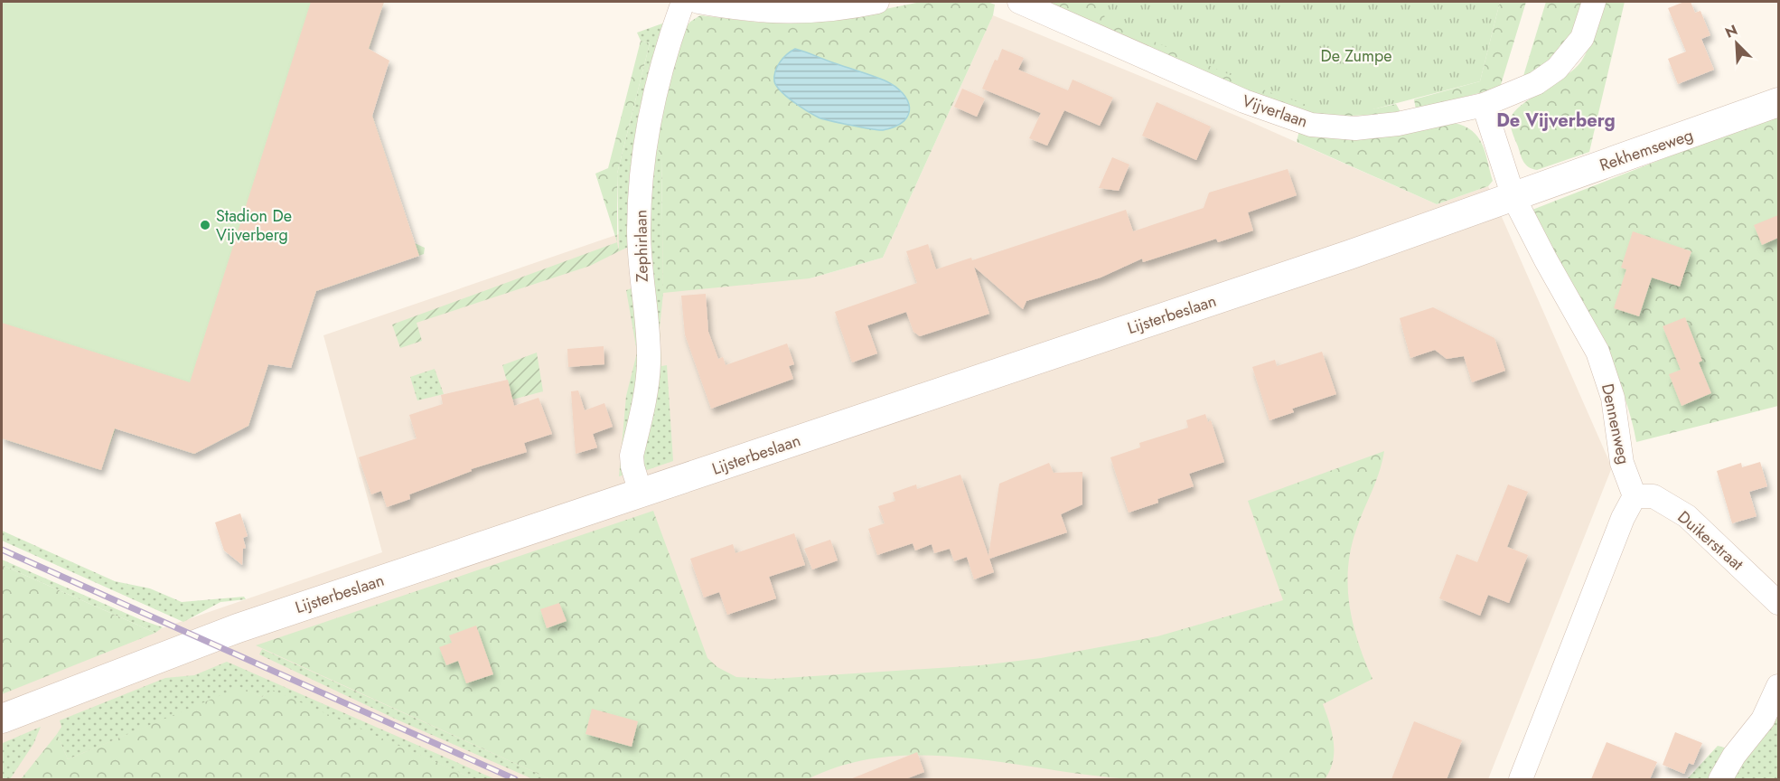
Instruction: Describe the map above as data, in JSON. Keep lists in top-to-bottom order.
{
  "streets": {
    "street": [
      "Vijverlaan",
      "Rekhemseweg",
      "Zephirlaan",
      "Lijsterbeslaan",
      "Dennenweg",
      "Duikerstraat"
    ]
  },
  "crossings": [
    ["Rekhemseweg", "Lijsterbeslaan"],
    ["Rekhemseweg", "Dennenweg"],
    ["Zephirlaan", "Lijsterbeslaan"],
    ["Lijsterbeslaan", "Dennenweg"],
    ["Dennenweg", "Duikerstraat"]
  ],
  "districts": ["De Vijverberg"],
  "parks": ["De Zumpe"],
  "places": ["Stadion De Vijverberg"],
  "north": "top left"
}
